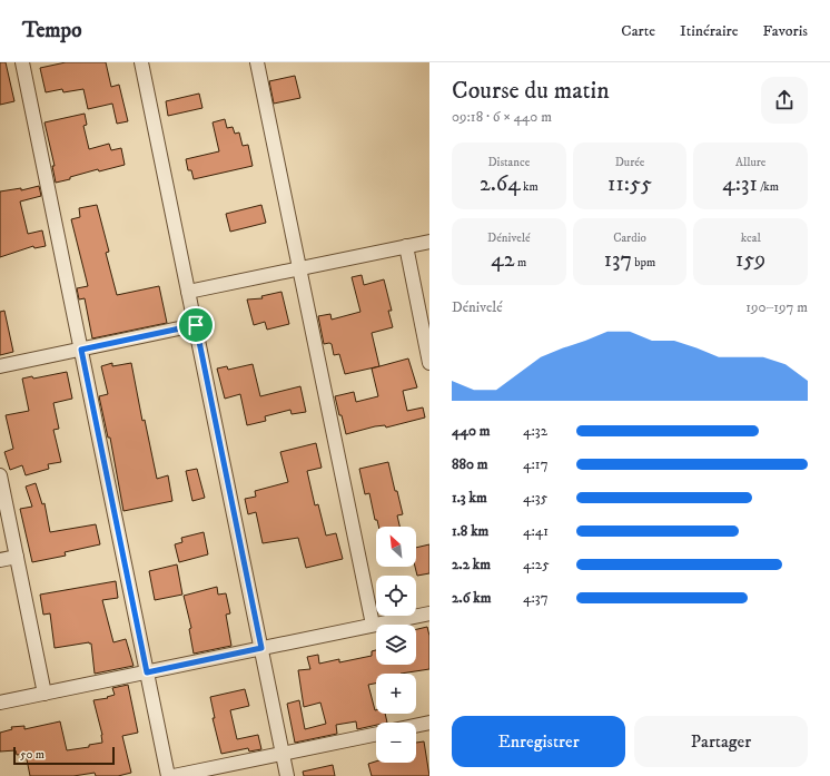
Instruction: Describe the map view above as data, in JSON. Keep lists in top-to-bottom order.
{
  "scale_bar": "50 m",
  "north": "top left",
  "page": {
    "header": "Tempo",
    "nav": ["Carte", "Itinéraire", "Favoris"],
    "heading": ["Course du matin", "09:18 · 6 × 440 m"],
    "stats": [
      ["Distance", "2.64 km"],
      ["Durée", "11:55"],
      ["Allure", "4:31 /km"],
      ["Dénivelé", "42 m"],
      ["Cardio", "137 bpm"],
      ["kcal", "159"]
    ],
    "chart": ["Dénivelé", "190–197 m"],
    "list": [
      {
        "name": "440 m",
        "note": "4:32"
      },
      {
        "name": "880 m",
        "note": "4:17"
      },
      {
        "name": "1.3 km",
        "note": "4:35"
      },
      {
        "name": "1.8 km",
        "note": "4:41"
      },
      {
        "name": "2.2 km",
        "note": "4:25"
      },
      {
        "name": "2.6 km",
        "note": "4:37"
      }
    ],
    "map_buttons": ["+", "−"],
    "buttons": ["Enregistrer", "Partager"],
    "scale": "50 m"
  }
}
